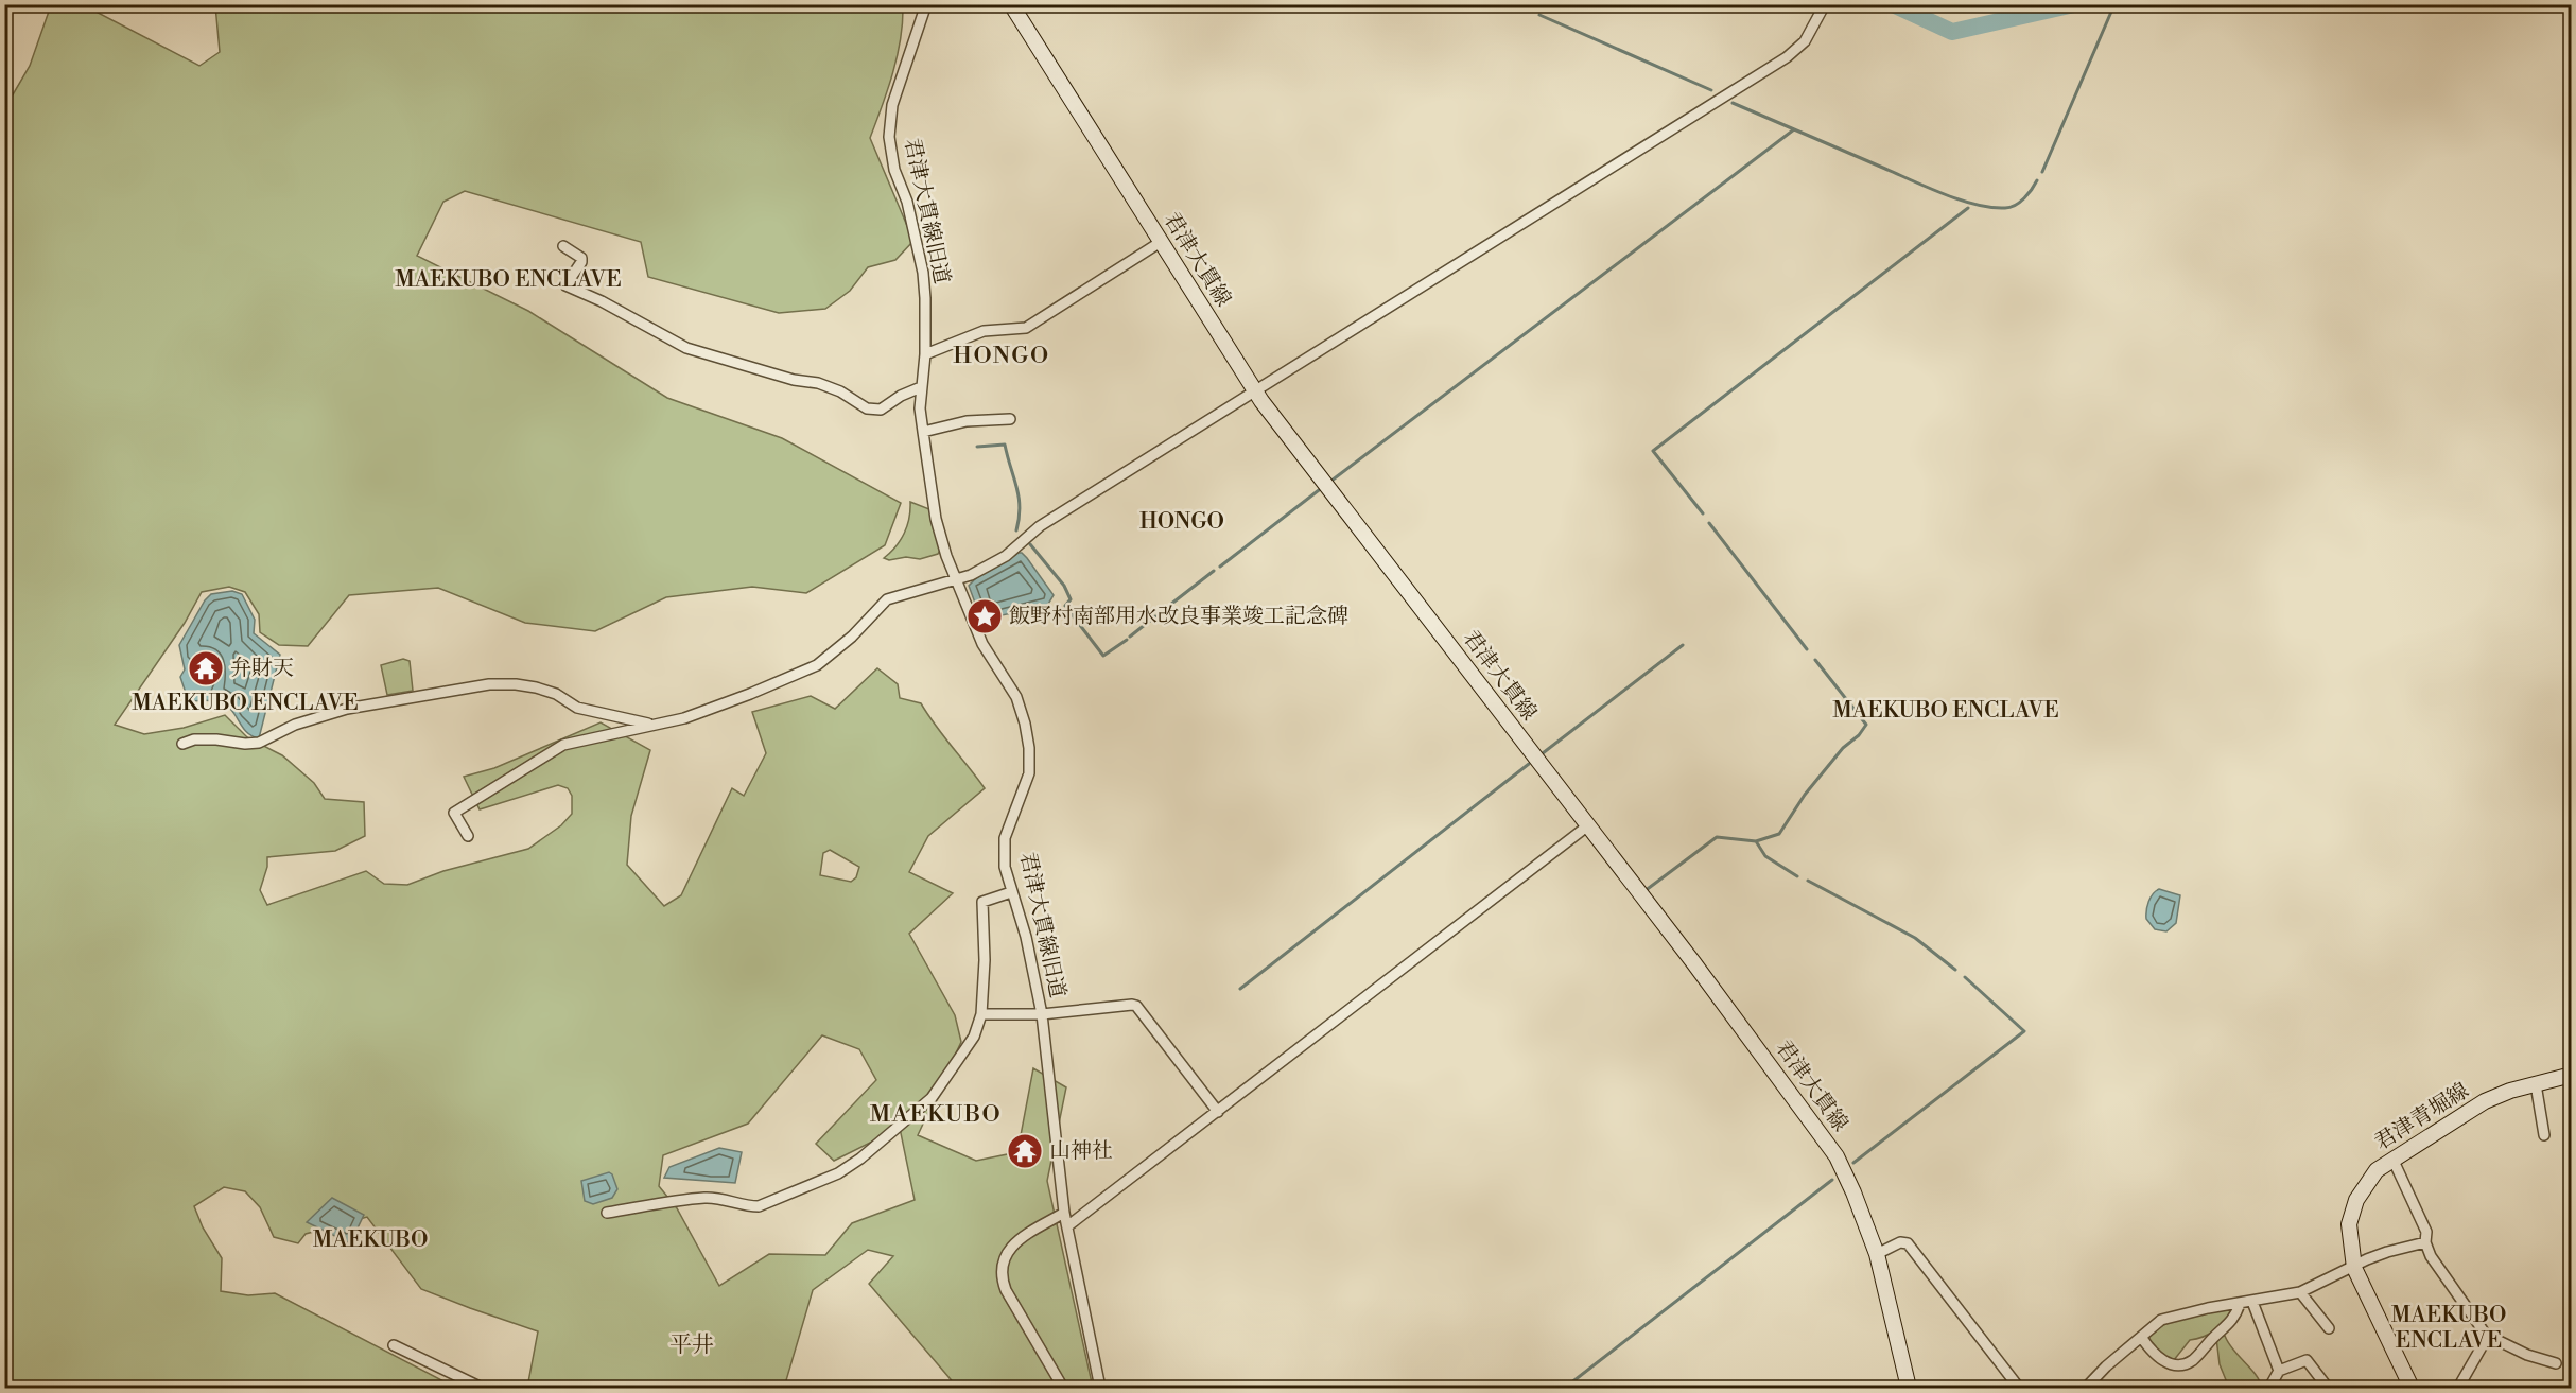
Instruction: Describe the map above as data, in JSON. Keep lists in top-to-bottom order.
{
  "streets": {
    "main road": ["君津大貫線", "君津青堀線"],
    "street": ["君津大貫線旧道"]
  },
  "districts": [
    "MAEKUBO ENCLAVE",
    "HONGO",
    "HONGO",
    "MAEKUBO ENCLAVE",
    "MAEKUBO ENCLAVE",
    "MAEKUBO",
    "MAEKUBO",
    "MAEKUBO ENCLAVE",
    "平井"
  ],
  "places": {
    "place": ["飯野村南部用水改良事業竣工記念碑"],
    "temple": ["弁財天", "山神社"]
  }
}
